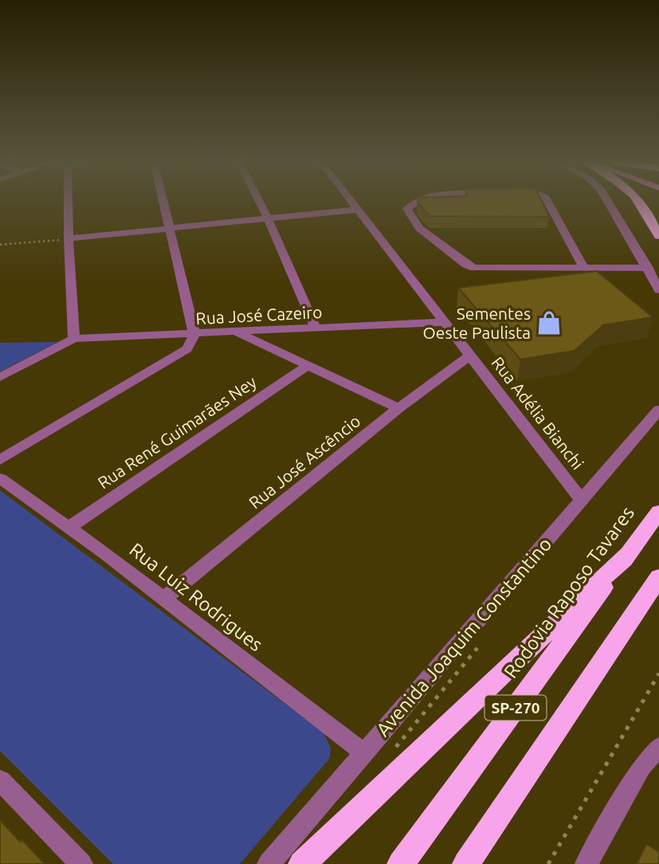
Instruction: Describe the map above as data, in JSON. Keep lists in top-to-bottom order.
{
  "streets": {
    "highway": ["Rodovia Raposo Tavares", "SP-270"],
    "street": [
      "Rua José Cazeiro",
      "Rua Adélia Bianchi",
      "Rua René Guimarães Ney",
      "Rua José Ascêncio",
      "Rua Luiz Rodrigues",
      "Avenida Joaquim Constantino"
    ]
  },
  "crossings": [
    ["Rua José Cazeiro", "Rua Adélia Bianchi"],
    ["Rua Adélia Bianchi", "Rua José Ascêncio"],
    ["Rua Adélia Bianchi", "Avenida Joaquim Constantino"],
    ["Rua René Guimarães Ney", "Rua Luiz Rodrigues"],
    ["Rua José Ascêncio", "Rua Luiz Rodrigues"],
    ["Rua Luiz Rodrigues", "Avenida Joaquim Constantino"]
  ],
  "places": {
    "shop": ["Sementes Oeste Paulista"]
  }
}
